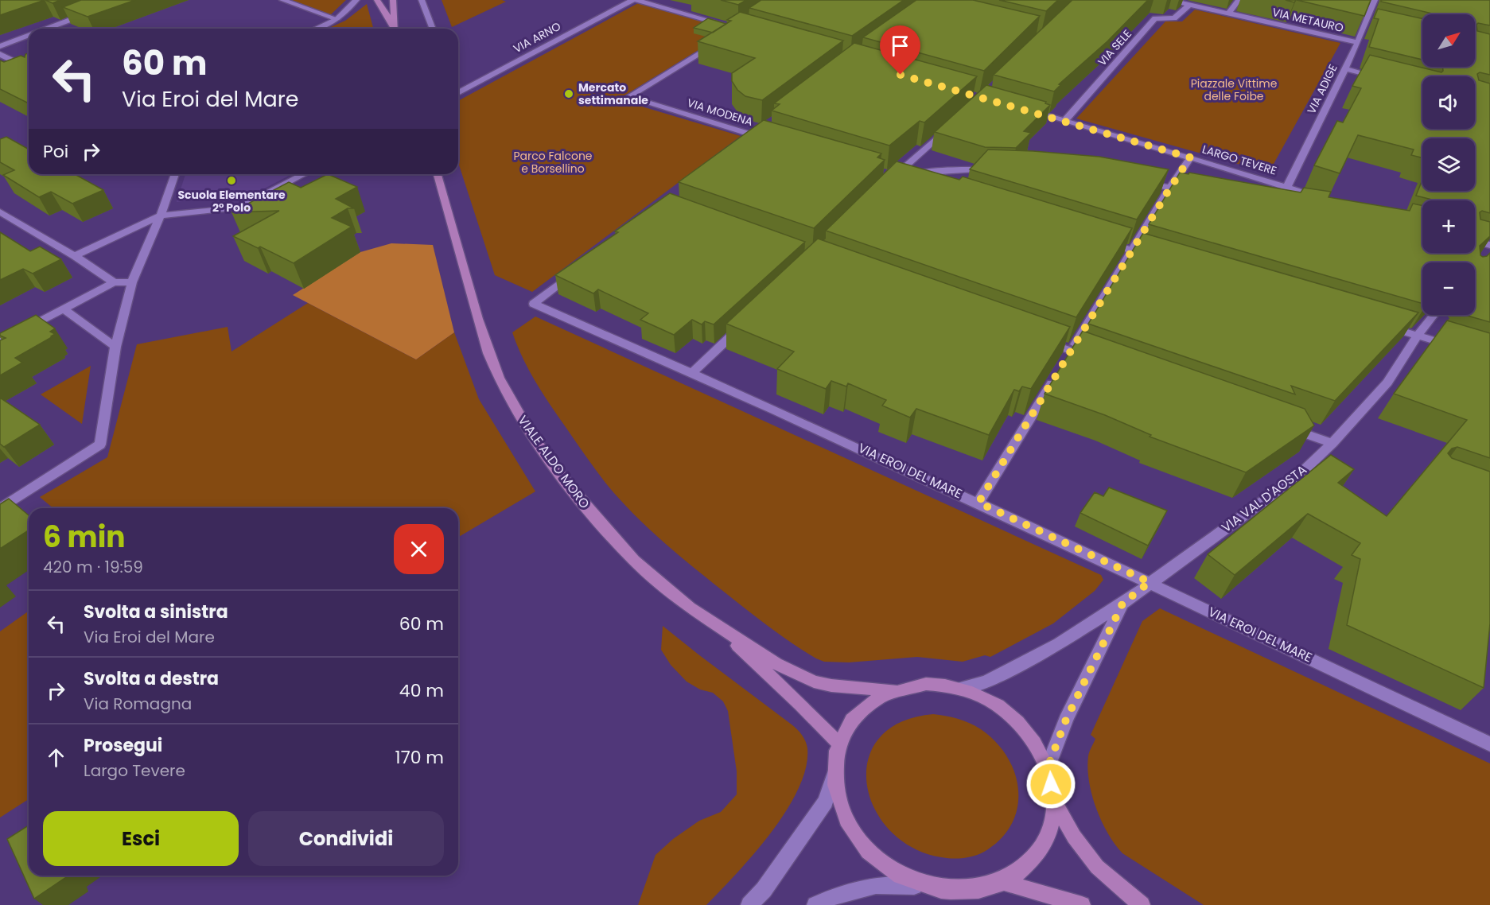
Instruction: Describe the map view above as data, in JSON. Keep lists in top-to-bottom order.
{
  "streets": {
    "main road": ["VIALE ALDO MORO"],
    "street": [
      "VIA METAURO",
      "VIA ARNO",
      "VIA SELE",
      "VIA ADIGE",
      "VIA MODENA",
      "LARGO TEVERE",
      "VIA EROI DEL MARE",
      "VIA VAL D'AOSTA"
    ]
  },
  "crossings": [
    ["VIA METAURO", "VIA SELE"],
    ["VIA METAURO", "VIA ADIGE"],
    ["VIA ADIGE", "LARGO TEVERE"],
    ["VIALE ALDO MORO", "VIA VAL D'AOSTA"],
    ["VIA EROI DEL MARE", "VIA VAL D'AOSTA"]
  ],
  "parks": ["Piazzale Vittime delle Foibe", "Parco Falcone e Borsellino"],
  "places": ["Mercato settimanale", "Scuola Elementare 2° Polo"],
  "north": "top right",
  "page": {
    "map_buttons": ["+", "−"],
    "turn": ["60 m", "Via Eroi del Mare"],
    "then": "Poi",
    "heading": ["6 min", "420 m · 19:59"],
    "list": [
      {
        "name": "Svolta a sinistra",
        "note": "Via Eroi del Mare",
        "value": "60 m"
      },
      {
        "name": "Svolta a destra",
        "note": "Via Romagna",
        "value": "40 m"
      },
      {
        "name": "Prosegui",
        "note": "Largo Tevere",
        "value": "170 m"
      }
    ],
    "buttons": ["Esci", "Condividi"]
  }
}
